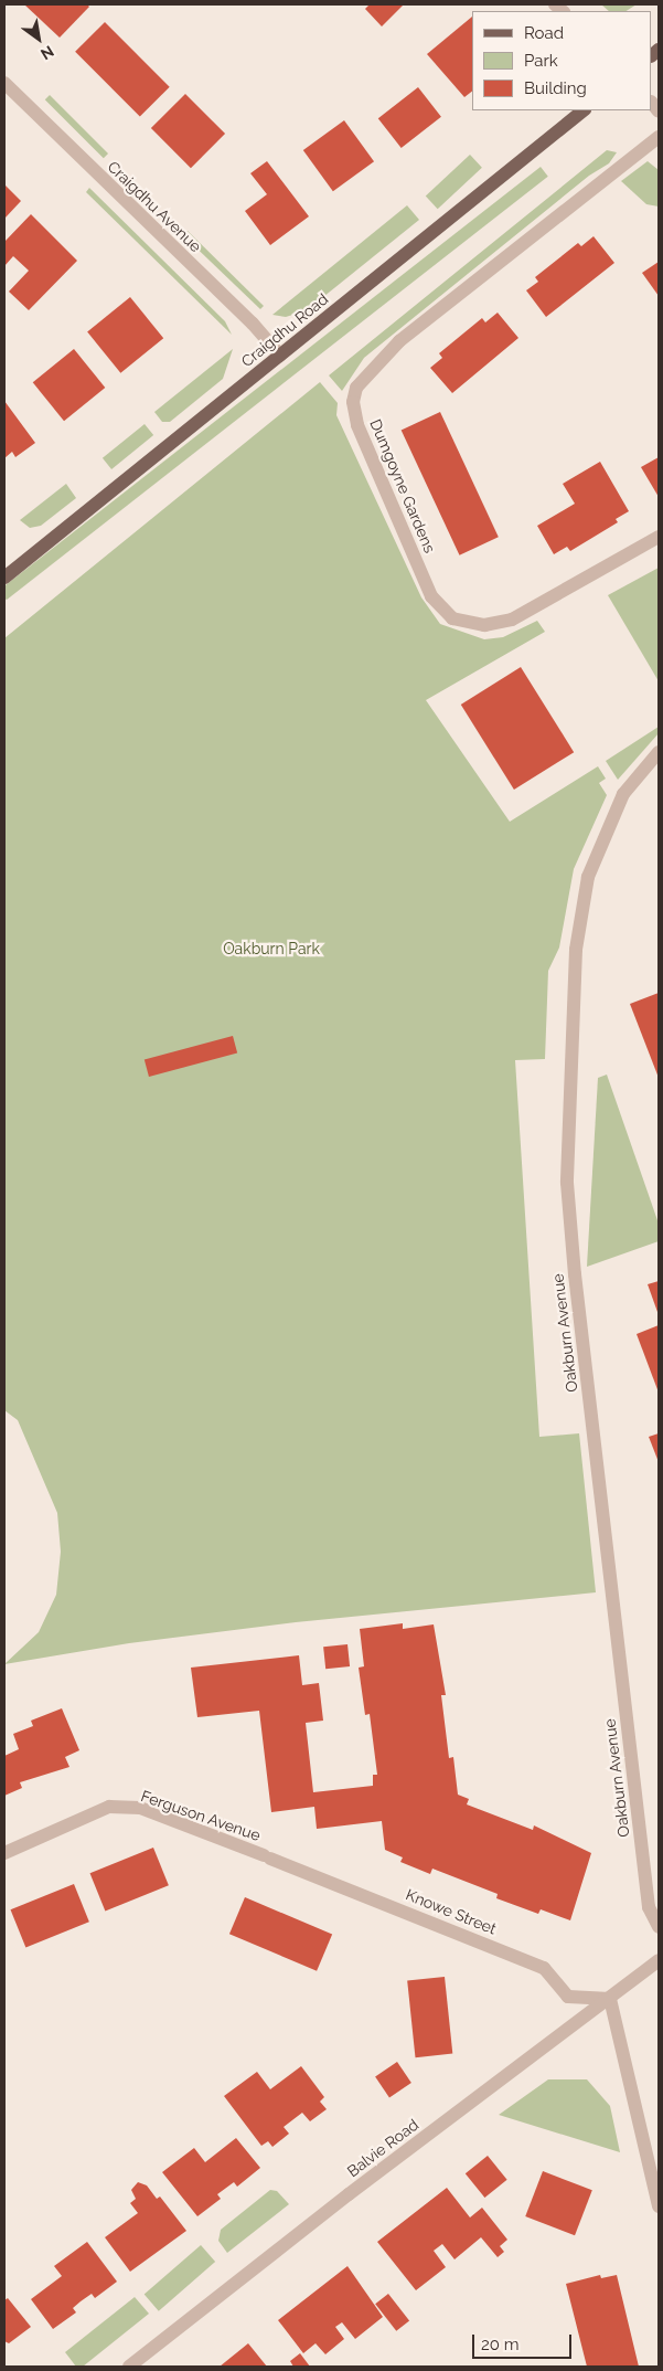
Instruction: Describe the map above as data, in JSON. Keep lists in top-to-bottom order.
{
  "streets": {
    "main road": ["Craigdhu Road"],
    "street": [
      "Craigdhu Avenue",
      "Dumgoyne Gardens",
      "Oakburn Avenue",
      "Ferguson Avenue",
      "Knowe Street",
      "Balvie Road"
    ]
  },
  "crossings": [
    ["Craigdhu Avenue", "Craigdhu Road"],
    ["Ferguson Avenue", "Knowe Street"],
    ["Knowe Street", "Balvie Road"]
  ],
  "parks": ["Oakburn Park"],
  "legend": ["Road", "Park", "Building"],
  "scale_bar": "20 m",
  "north": "bottom right"
}
